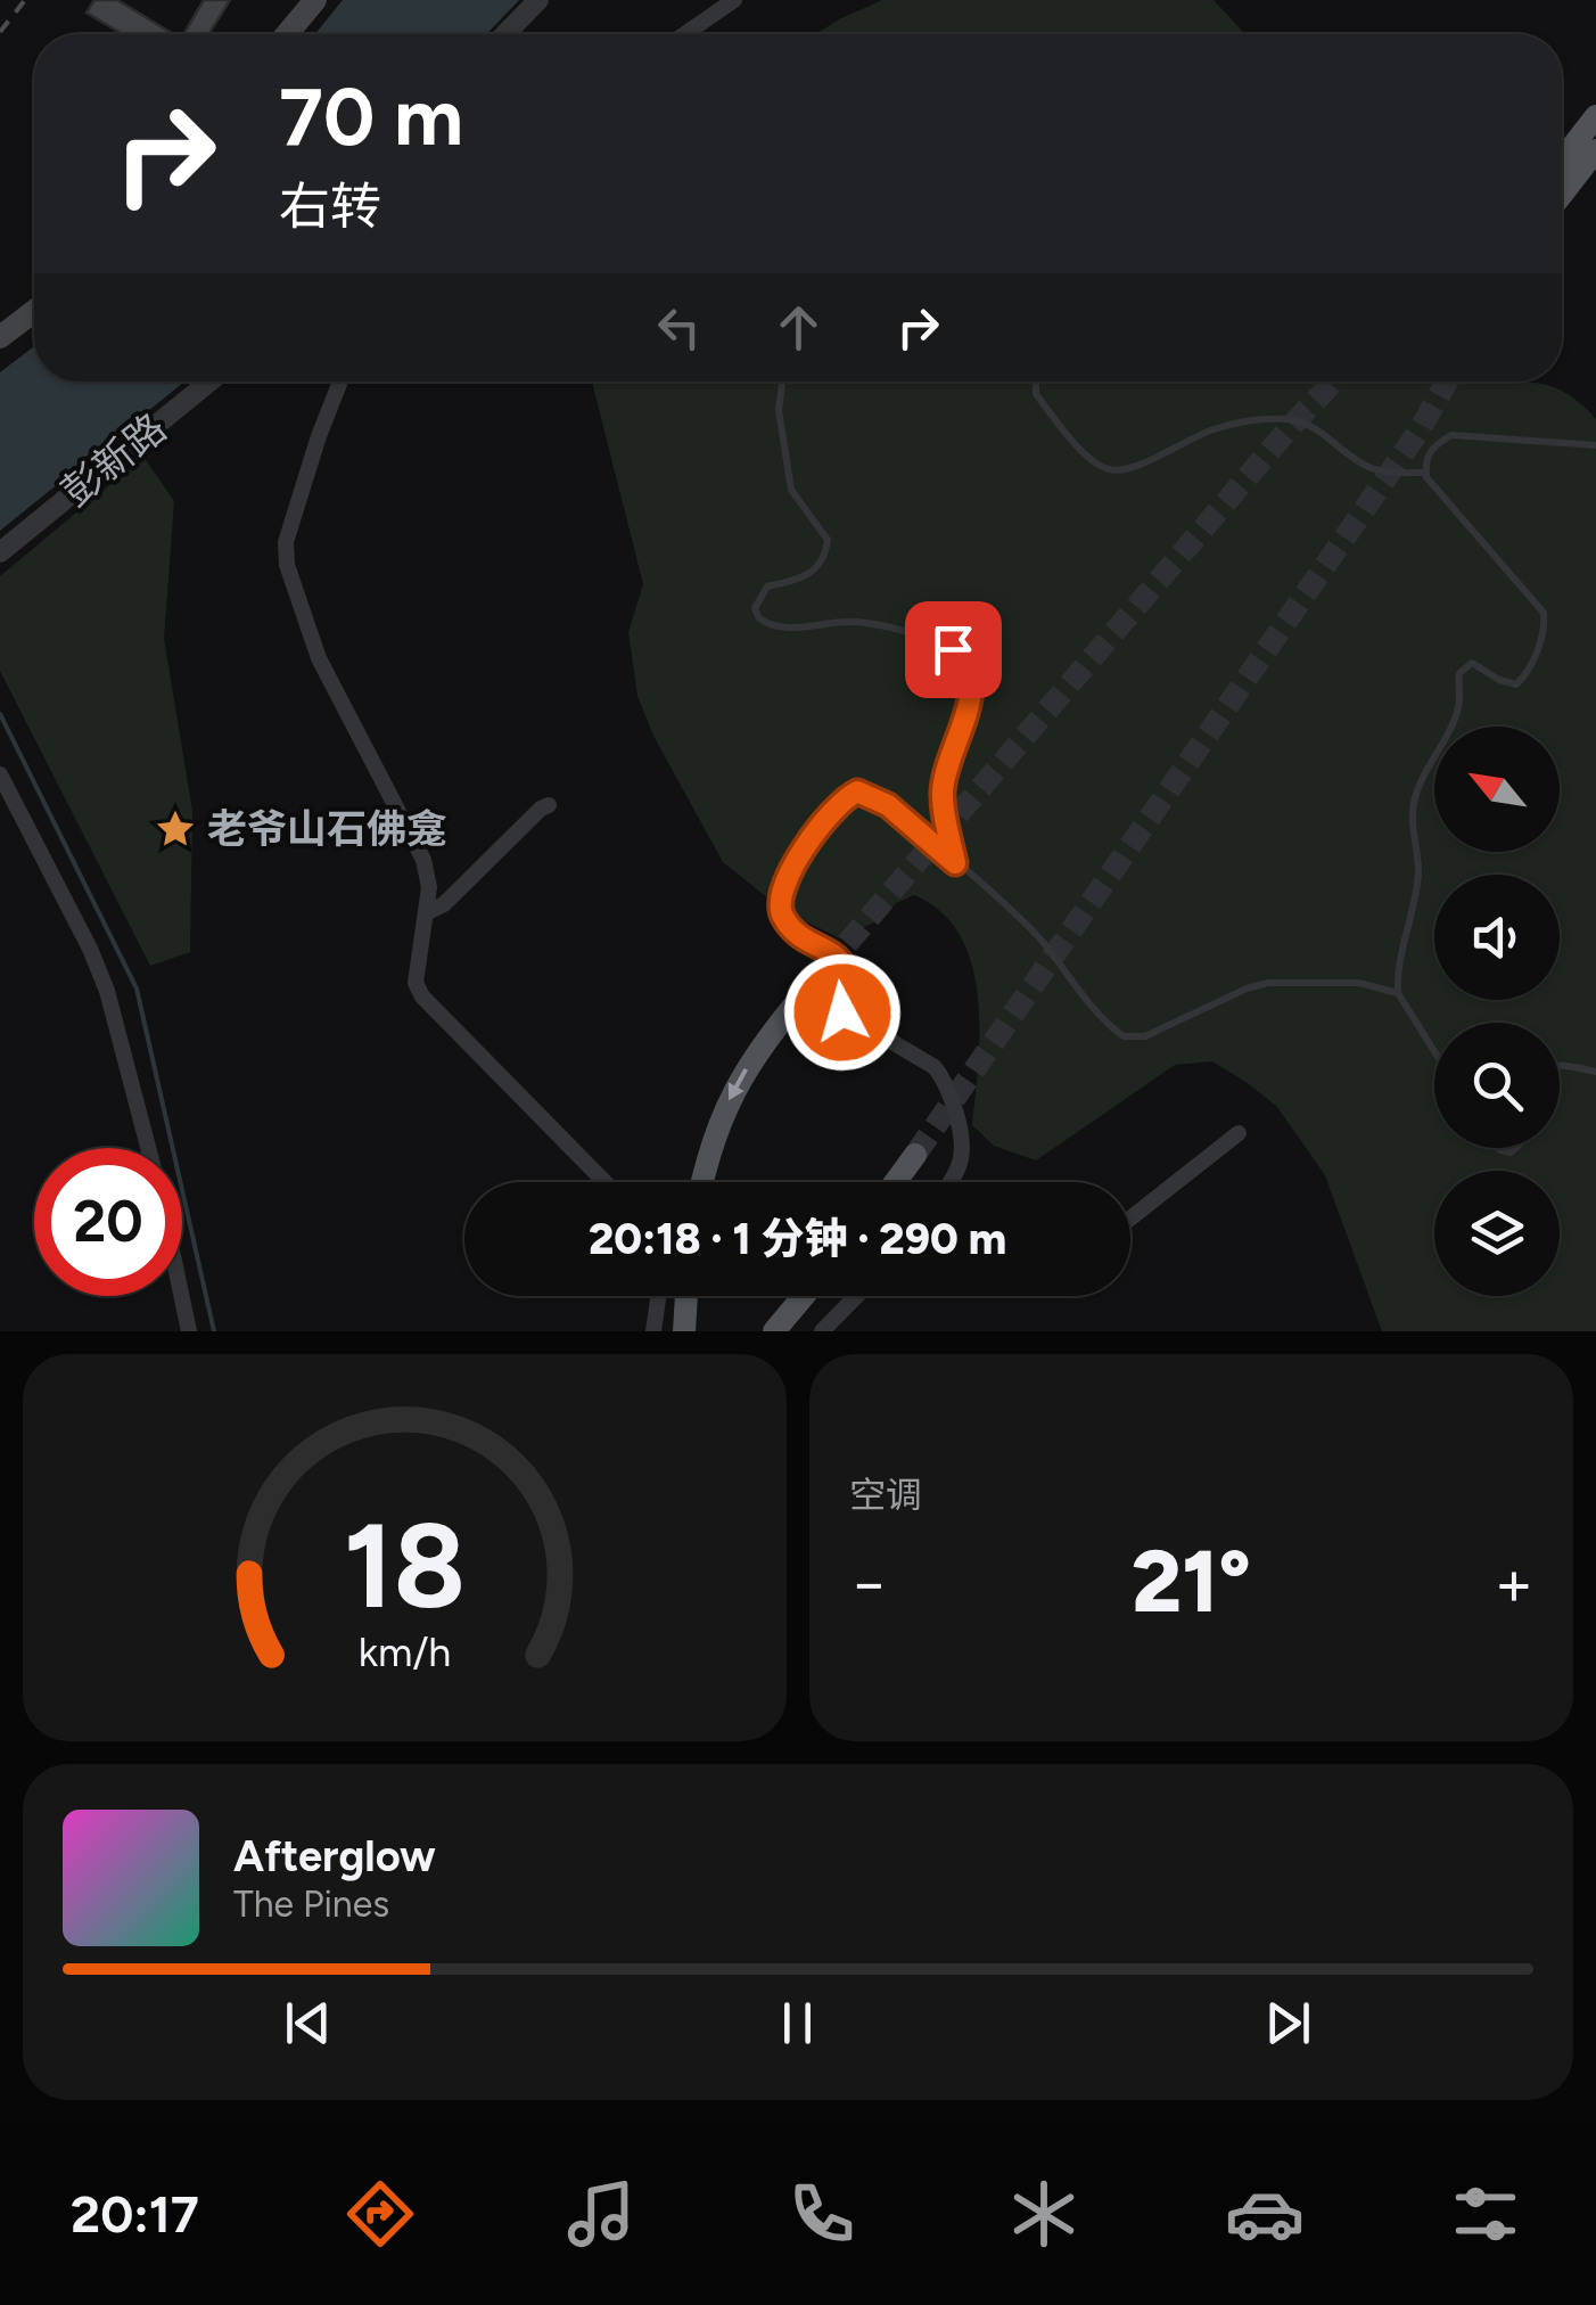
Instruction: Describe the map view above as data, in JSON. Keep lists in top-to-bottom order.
{
  "streets": {
    "street": ["彭新路"]
  },
  "places": {
    "place": ["老爷山石佛龛"]
  },
  "north": "top left",
  "page": {
    "turn": ["70 m", "右转"],
    "limit": "20",
    "trip": "20:18 · 1 分钟 · 290 m",
    "tile": "空调",
    "heat": ["−", "21°", "+"],
    "song": ["Afterglow", "The Pines"],
    "tabs": "20:17",
    "gauge": ["18", "km/h"]
  }
}
